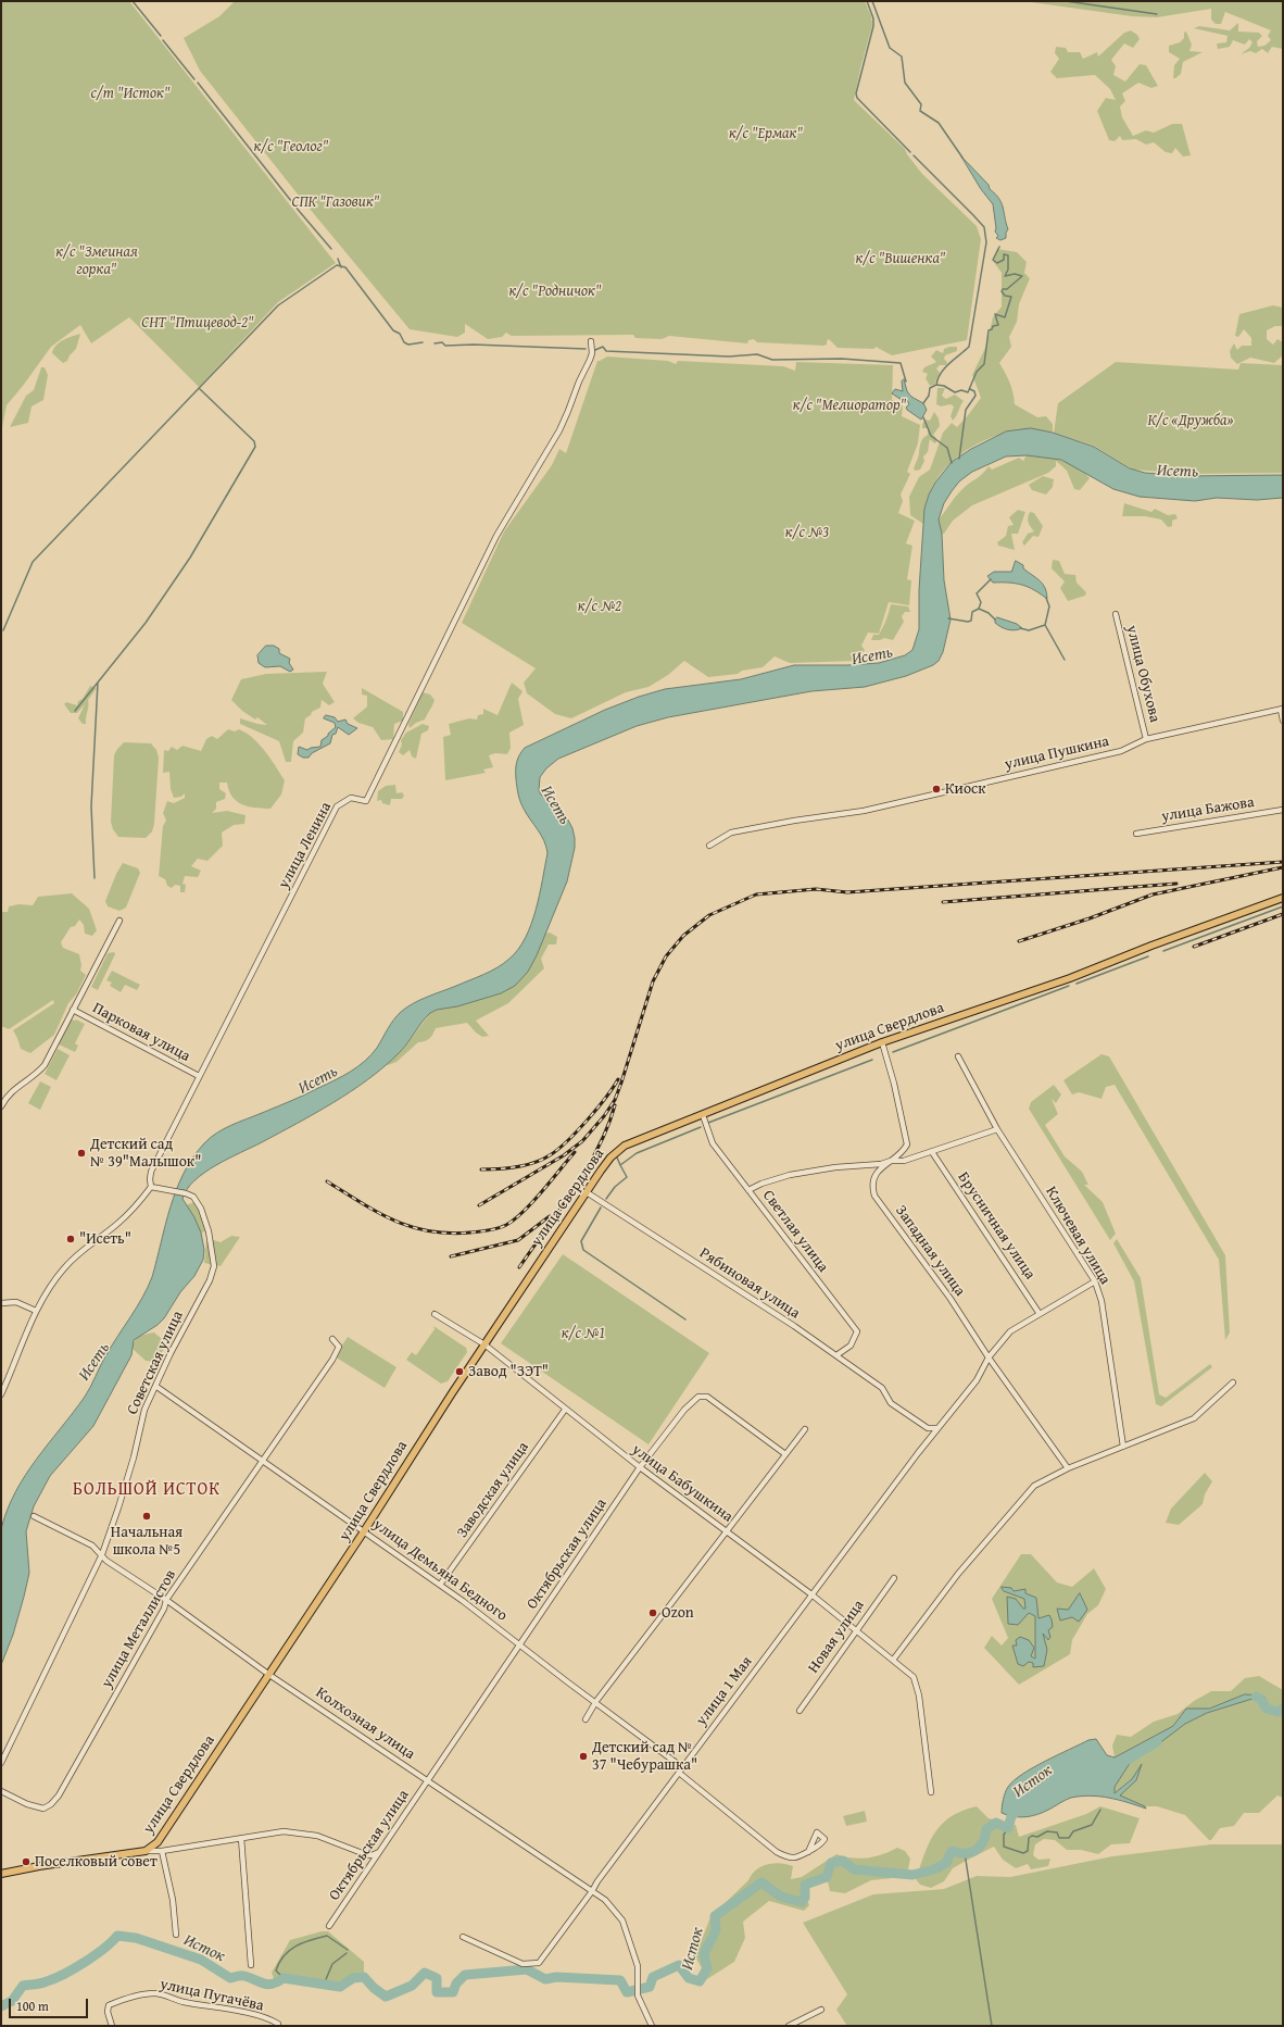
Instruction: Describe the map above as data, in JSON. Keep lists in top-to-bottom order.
{
  "streets": {
    "main road": ["улица Свердлова"],
    "street": [
      "улица Обухова",
      "улица Пушкина",
      "улица Бажова",
      "улица Ленина",
      "Парковая улица",
      "Брусничная улица",
      "Светлая улица",
      "Ключевая улица",
      "Западная улица",
      "Рябиновая улица",
      "Советская улица",
      "улица Бабушкина",
      "Заводская улица",
      "Октябрьская улица",
      "улица Демьяна Бедного",
      "улица Металлистов",
      "Новая улица",
      "улица 1 Мая",
      "Колхозная улица",
      "улица Пугачёва"
    ]
  },
  "crossings": [
    ["улица Обухова", "улица Пушкина"],
    ["улица Ленина", "Парковая улица"],
    ["улица Ленина", "Советская улица"],
    ["улица Свердлова", "Светлая улица"],
    ["улица Свердлова", "Западная улица"],
    ["улица Свердлова", "Рябиновая улица"],
    ["улица Свердлова", "улица Бабушкина"],
    ["улица Свердлова", "улица Демьяна Бедного"],
    ["улица Свердлова", "Колхозная улица"],
    ["Брусничная улица", "улица 1 Мая"],
    ["Светлая улица", "Рябиновая улица"],
    ["Ключевая улица", "улица 1 Мая"],
    ["Западная улица", "улица 1 Мая"],
    ["Рябиновая улица", "улица 1 Мая"],
    ["Советская улица", "улица Демьяна Бедного"],
    ["Советская улица", "Колхозная улица"],
    ["улица Бабушкина", "Заводская улица"],
    ["улица Бабушкина", "Октябрьская улица"],
    ["улица Бабушкина", "Новая улица"],
    ["улица Бабушкина", "улица 1 Мая"],
    ["Заводская улица", "улица Демьяна Бедного"],
    ["Октябрьская улица", "улица Демьяна Бедного"],
    ["Октябрьская улица", "Колхозная улица"],
    ["улица Демьяна Бедного", "улица Металлистов"],
    ["улица Демьяна Бедного", "улица 1 Мая"],
    ["улица Металлистов", "Колхозная улица"],
    ["улица 1 Мая", "Колхозная улица"]
  ],
  "districts": ["БОЛЬШОЙ ИСТОК"],
  "water": ["Исеть", "Исток"],
  "parks": [
    "с/т \"Исток\"",
    "к/с \"Ермак\"",
    "к/с \"Геолог\"",
    "СПК \"Газовик\"",
    "к/с \"Змеиная горка\"",
    "к/с \"Вишенка\"",
    "к/с \"Родничок\"",
    "СНТ \"Птицевод-2\"",
    "к/с \"Мелиоратор\"",
    "К/с «Дружба»",
    "к/с №3",
    "к/с №2",
    "к/с №1"
  ],
  "places": [
    "Киоск",
    "Детский сад № 39\"Малышок\"",
    "\"Исеть\"",
    "Завод \"ЗЭТ\"",
    "Начальная школа №5",
    "Ozon",
    "Детский сад № 37 \"Чебурашка\"",
    "Поселковый совет"
  ],
  "scale_bar": "100 m"
}
